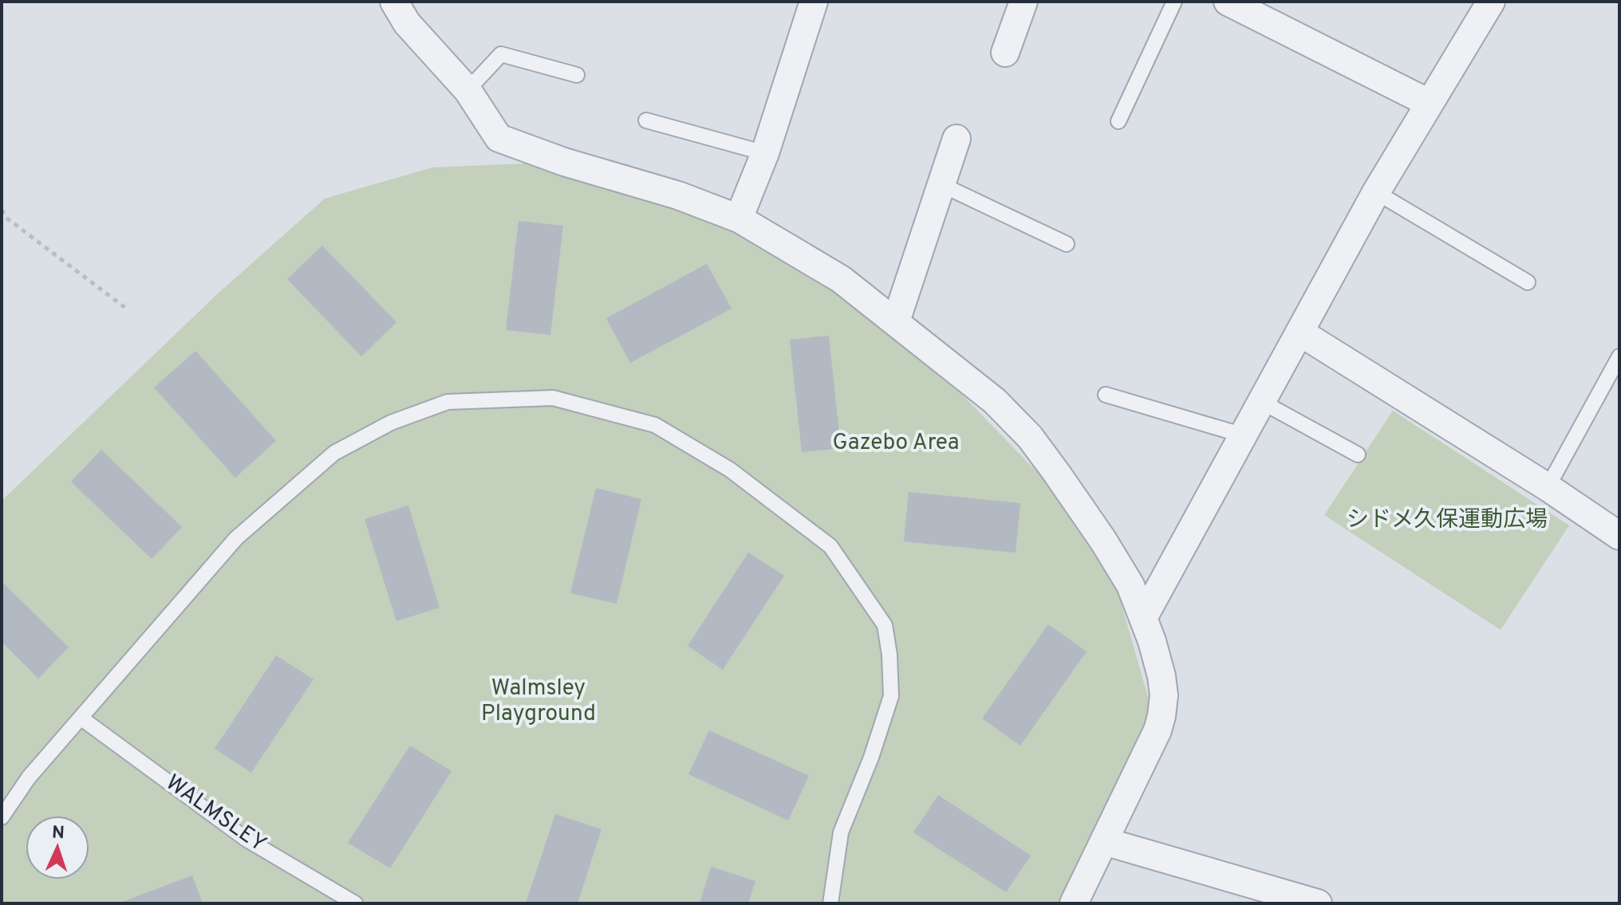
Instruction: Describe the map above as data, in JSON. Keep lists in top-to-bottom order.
{
  "streets": {
    "lane": ["WALMSLEY"]
  },
  "parks": ["Gazebo Area", "シドメ久保運動広場", "Walmsley Playground"],
  "north": "top"
}
